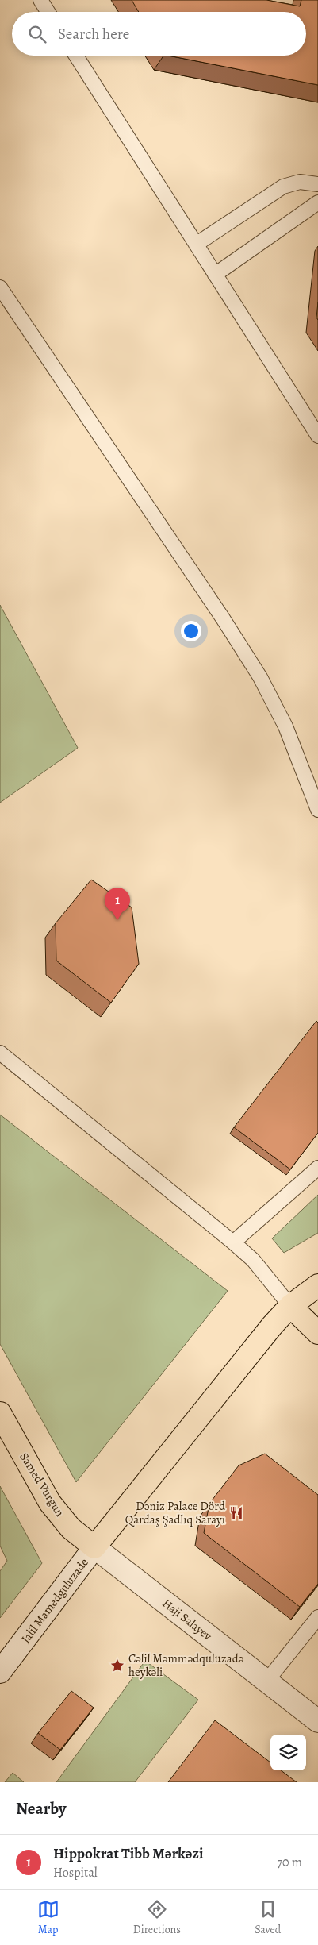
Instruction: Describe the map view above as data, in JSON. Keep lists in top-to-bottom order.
{
  "streets": {
    "main road": ["Samed Vurgun"],
    "street": ["Jalil Mamedguluzade", "Haji Salayev"]
  },
  "crossings": [
    ["Samed Vurgun", "Jalil Mamedguluzade"],
    ["Samed Vurgun", "Haji Salayev"],
    ["Jalil Mamedguluzade", "Haji Salayev"]
  ],
  "places": {
    "restaurant": ["Dəniz Palace Dörd Qardaş Şadlıq Sarayı"],
    "place": ["Cəlil Məmmədquluzadə heykəli"]
  },
  "page": {
    "search": "Search here",
    "pins": "1",
    "heading": "Nearby",
    "list": [
      {
        "mark": "1",
        "name": "Hippokrat Tibb Mərkəzi",
        "note": "Hospital",
        "value": "70 m"
      }
    ],
    "nav": ["Map", "Directions", "Saved"]
  }
}
